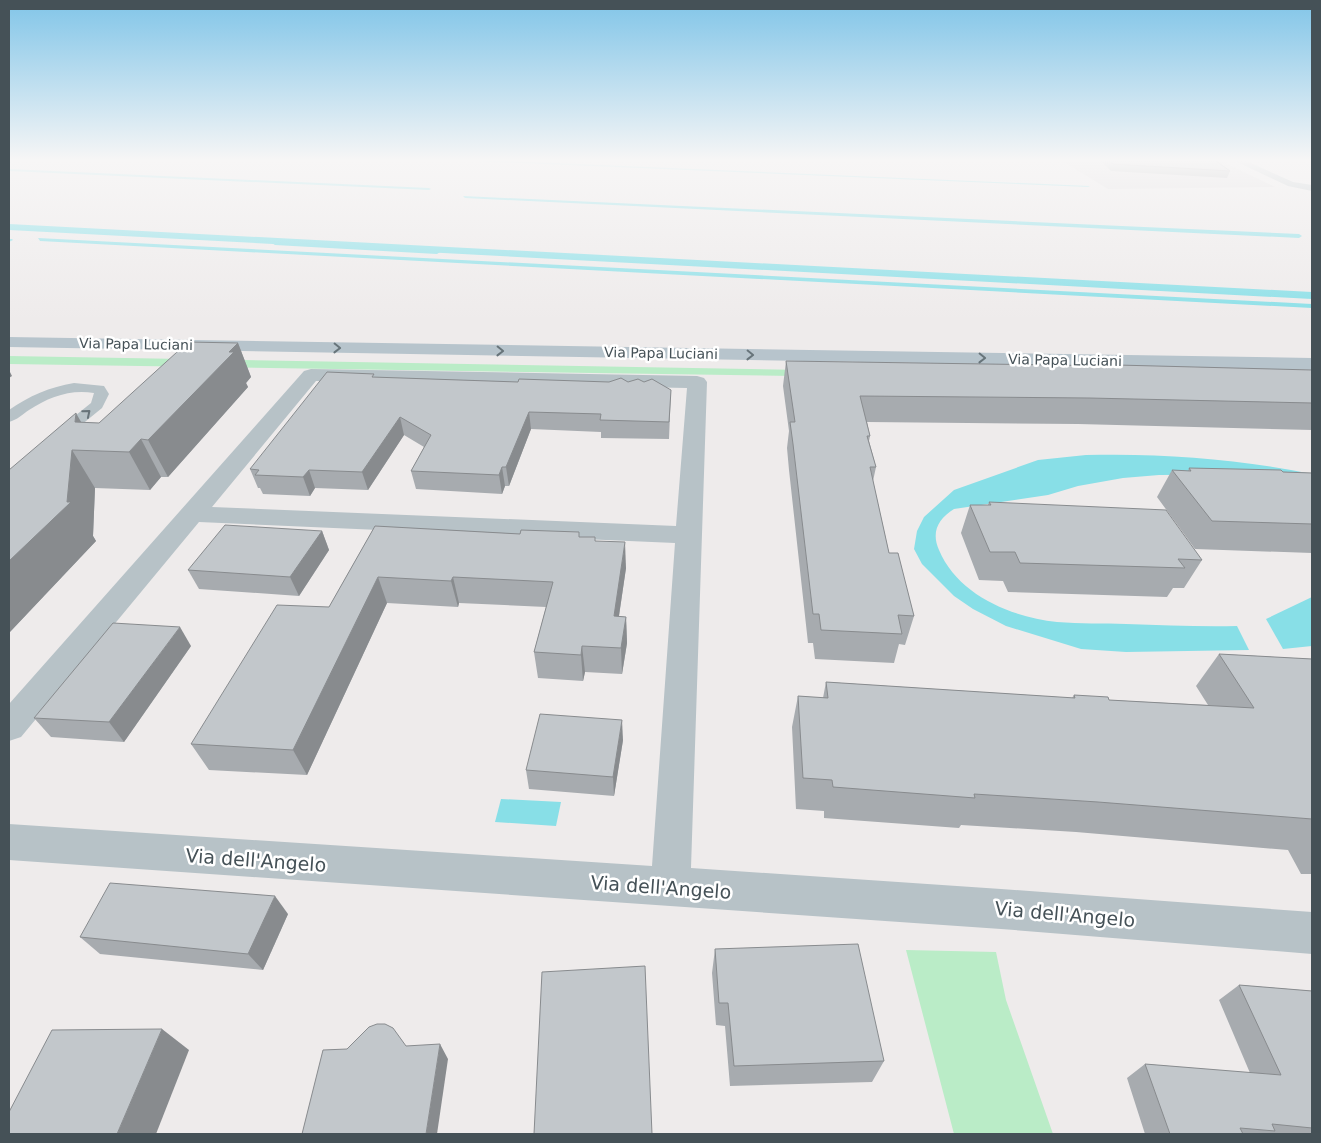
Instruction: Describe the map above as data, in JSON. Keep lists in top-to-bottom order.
{
  "streets": {
    "main road": ["Via Papa Luciani"],
    "street": ["Via dell'Angelo"]
  }
}
